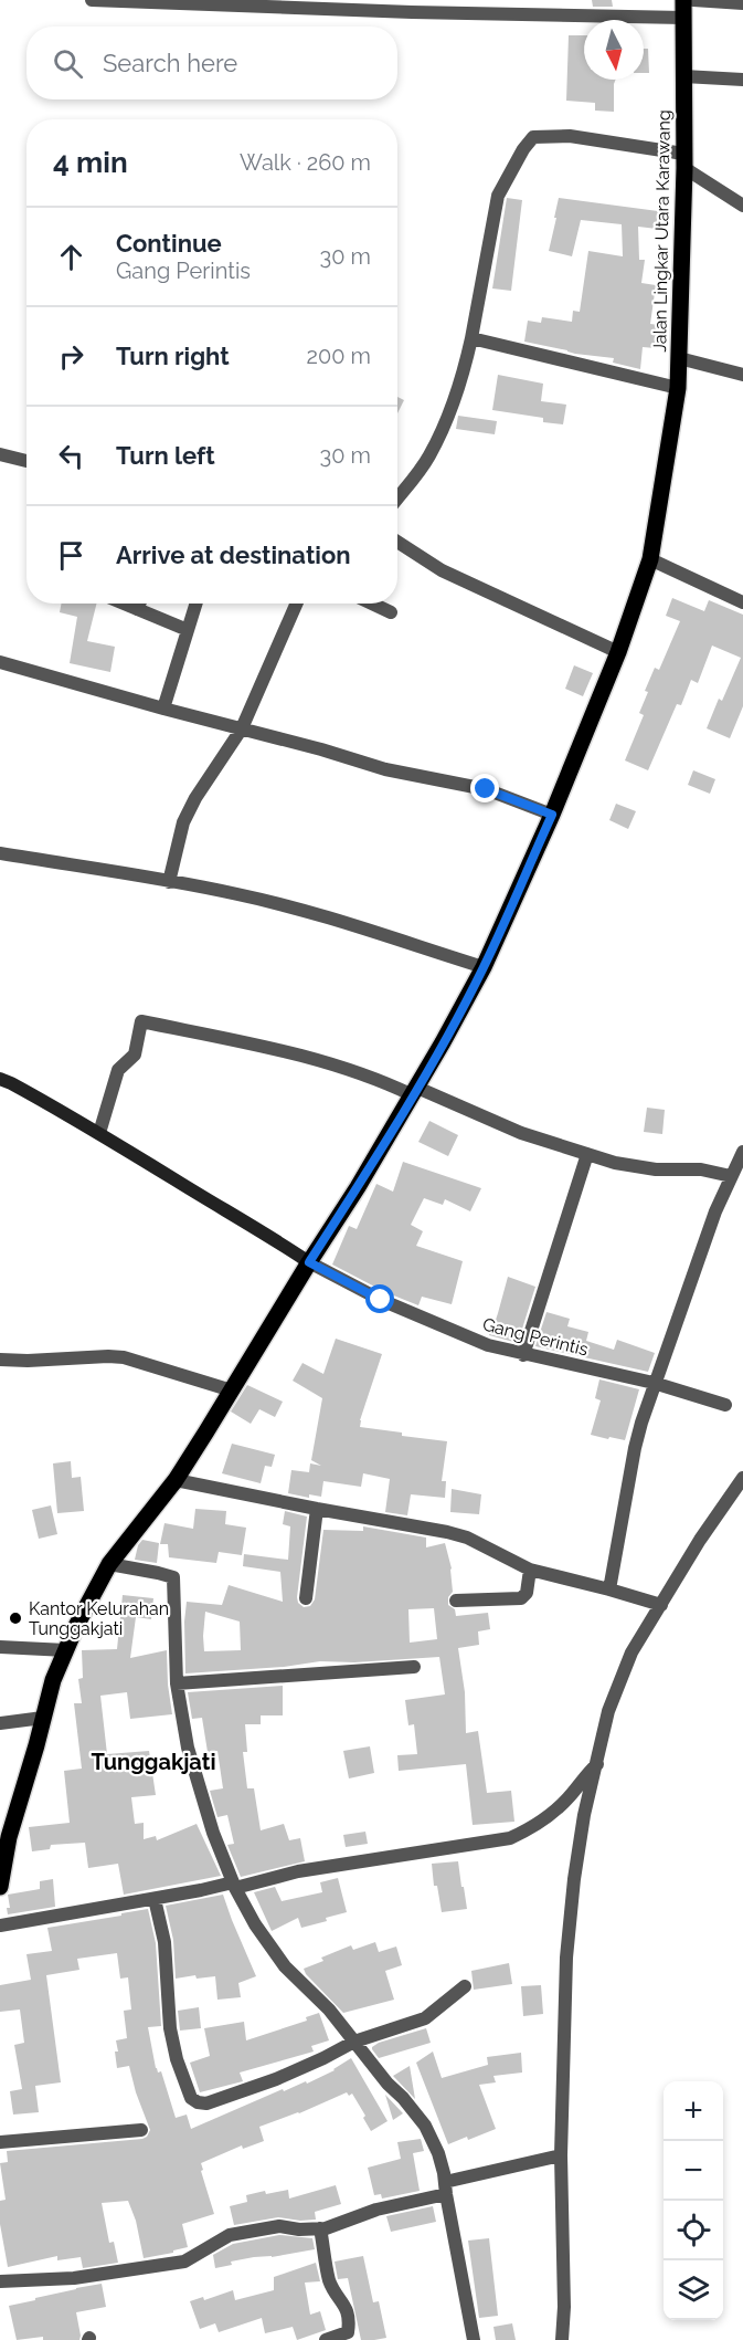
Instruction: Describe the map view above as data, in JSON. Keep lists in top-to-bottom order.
{
  "streets": {
    "main road": ["Jalan Lingkar Utara Karawang"],
    "street": ["Gang Perintis"]
  },
  "crossings": [
    ["Jalan Lingkar Utara Karawang", "Gang Perintis"]
  ],
  "districts": ["Tunggakjati"],
  "places": ["Kantor Kelurahan Tunggakjati"],
  "north": "bottom",
  "page": {
    "search": "Search here",
    "heading": ["4 min", "Walk · 260 m"],
    "list": [
      ["Continue", "Gang Perintis", "30 m"],
      ["Turn right", "200 m"],
      ["Turn left", "30 m"],
      "Arrive at destination"
    ],
    "map_buttons": ["+", "−"]
  }
}
